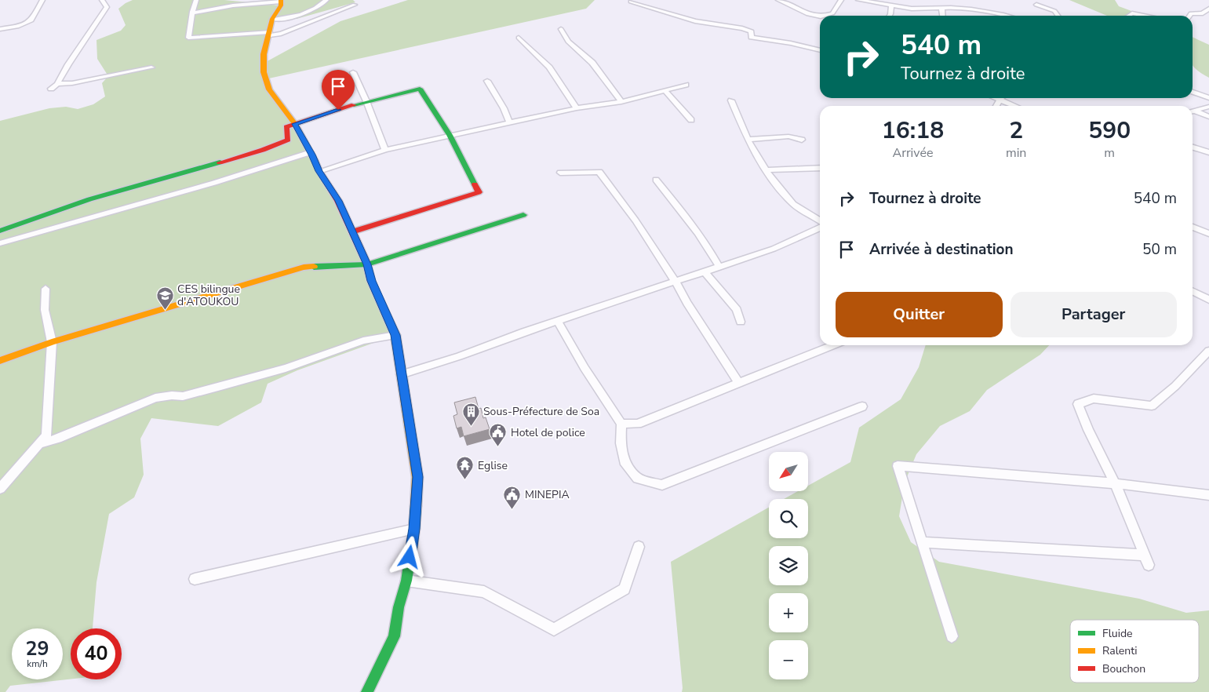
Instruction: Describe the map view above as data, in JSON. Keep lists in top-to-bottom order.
{
  "places": {
    "school or university": ["CES bilingue d'ATOUKOU"],
    "building": ["Sous-Préfecture de Soa"],
    "public building": ["Hotel de police", "MINEPIA"],
    "temple": ["Eglise"]
  },
  "legend": ["Fluide", "Ralenti", "Bouchon"],
  "north": "bottom left",
  "page": {
    "turn": ["540 m", "Tournez à droite"],
    "eta": [
      "16:18",
      "Arrivée",
      "2",
      "min",
      "590",
      "m"
    ],
    "list": [
      {
        "name": "Tournez à droite",
        "value": "540 m"
      },
      {
        "name": "Arrivée à destination",
        "value": "50 m"
      }
    ],
    "buttons": ["Quitter", "Partager"],
    "map_buttons": ["+", "−"],
    "speed": "29 km/h",
    "limit": "40"
  }
}
